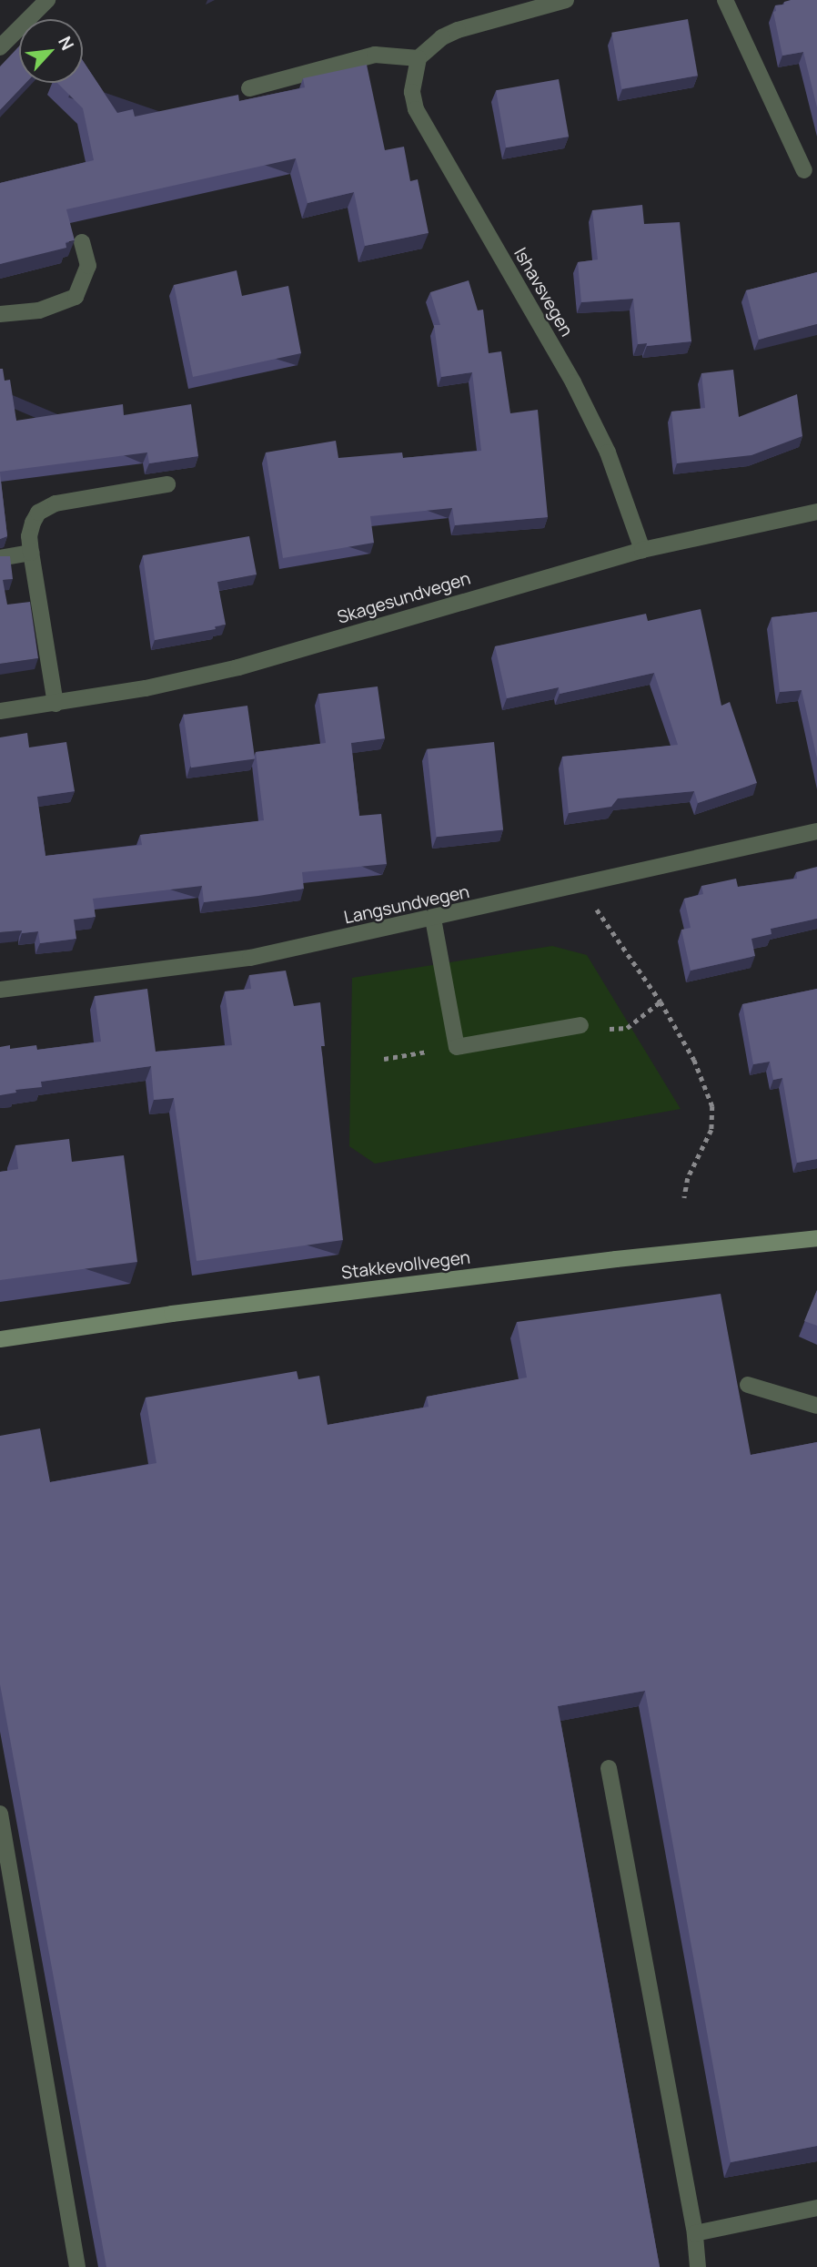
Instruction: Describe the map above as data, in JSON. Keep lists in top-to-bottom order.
{
  "streets": {
    "street": [
      "Ishavsvegen",
      "Skagesundvegen",
      "Langsundvegen",
      "Stakkevollvegen"
    ]
  },
  "crossings": [
    ["Ishavsvegen", "Skagesundvegen"]
  ],
  "north": "top right"
}
